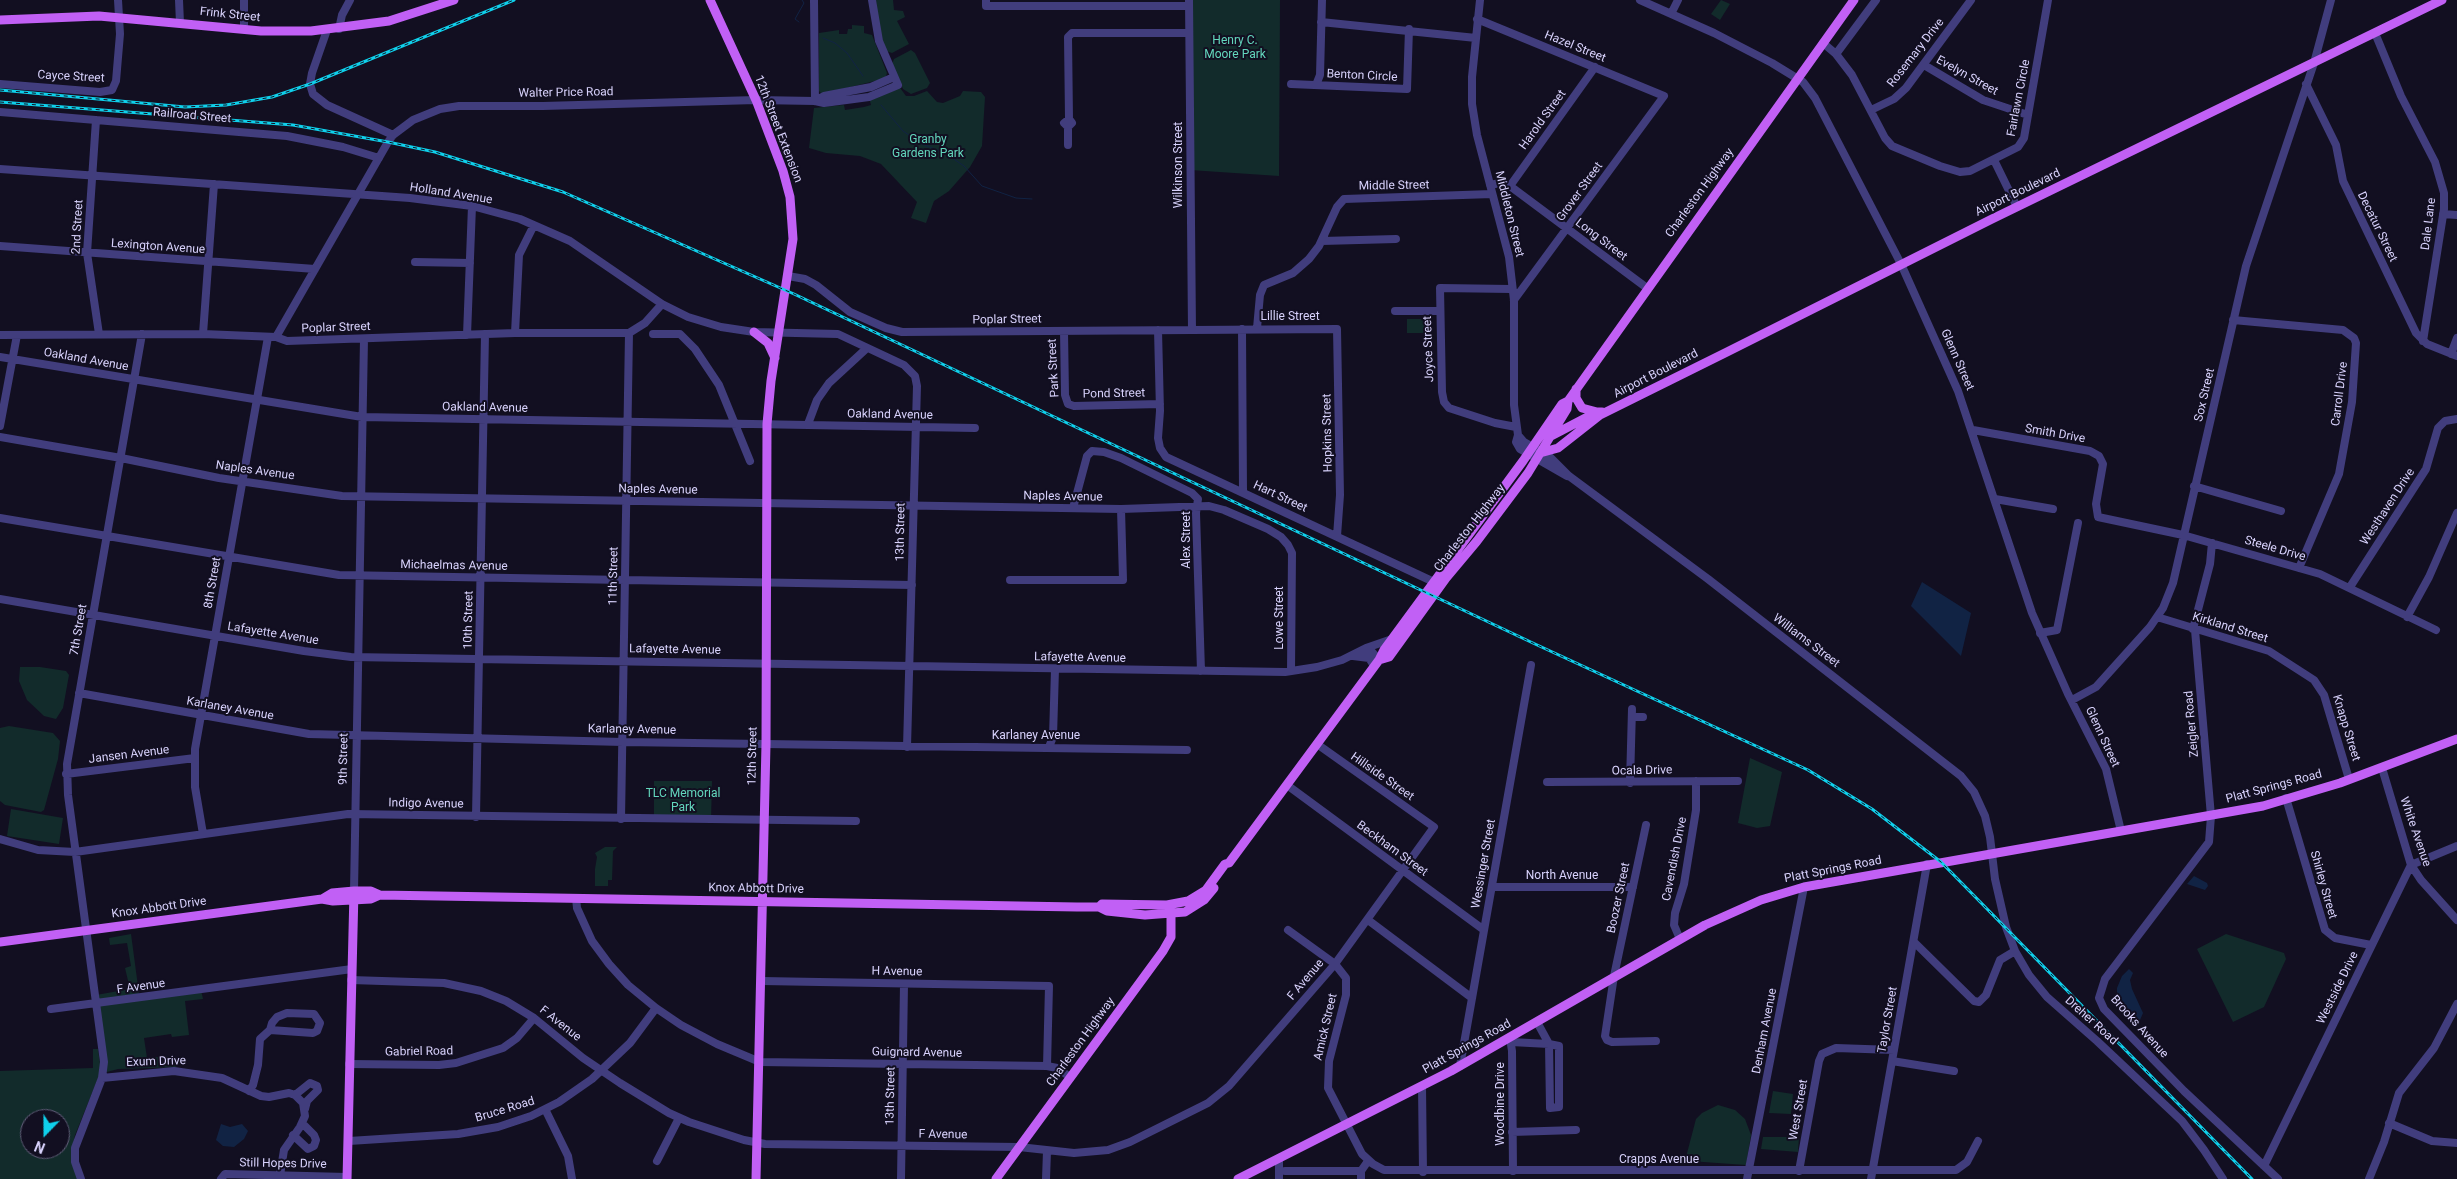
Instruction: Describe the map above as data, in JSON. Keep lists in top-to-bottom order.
{
  "streets": {
    "main road": [
      "Frink Street",
      "12th Street Extension",
      "Charleston Highway",
      "Airport Boulevard",
      "12th Street",
      "9th Street",
      "Platt Springs Road",
      "Knox Abbott Drive"
    ],
    "street": [
      "Hazel Street",
      "Rosemary Drive",
      "Benton Circle",
      "Evelyn Street",
      "Cayce Street",
      "Walter Price Road",
      "Fairlawn Circle",
      "Railroad Street",
      "Harold Street",
      "Wilkinson Street",
      "Middle Street",
      "Grover Street",
      "Holland Avenue",
      "Middleton Street",
      "Dale Lane",
      "2nd Street",
      "Decatur Street",
      "Long Street",
      "Lexington Avenue",
      "Lillie Street",
      "Poplar Street",
      "Joyce Street",
      "Oakland Avenue",
      "Glenn Street",
      "Park Street",
      "Pond Street",
      "Carroll Drive",
      "Sox Street",
      "Hopkins Street",
      "Smith Drive",
      "Naples Avenue",
      "Hart Street",
      "Westhaven Drive",
      "13th Street",
      "Alex Street",
      "Steele Drive",
      "Michaelmas Avenue",
      "11th Street",
      "8th Street",
      "Lowe Street",
      "10th Street",
      "Kirkland Street",
      "7th Street",
      "Lafayette Avenue",
      "Williams Street",
      "Karlaney Avenue",
      "Zeigler Road",
      "Knapp Street",
      "Jansen Avenue",
      "Ocala Drive",
      "Hillside Street",
      "Indigo Avenue",
      "White Avenue",
      "Beckham Street",
      "Cavendish Drive",
      "Wessinger Street",
      "North Avenue",
      "Shirley Street",
      "Boozer Street",
      "H Avenue",
      "F Avenue",
      "Westside Drive",
      "Taylor Street",
      "Dreher Road",
      "Amick Street",
      "Brooks Avenue",
      "Denham Avenue",
      "Gabriel Road",
      "Guignard Avenue",
      "Exum Drive",
      "Woodbine Drive",
      "Bruce Road",
      "West Street",
      "Crapps Avenue",
      "Still Hopes Drive"
    ]
  },
  "crossings": [
    ["Frink Street", "Cayce Street"],
    ["Hazel Street", "Harold Street"],
    ["Hazel Street", "Grover Street"],
    ["Hazel Street", "Middleton Street"],
    ["Rosemary Drive", "Evelyn Street"],
    ["Rosemary Drive", "Fairlawn Circle"],
    ["Evelyn Street", "Fairlawn Circle"],
    ["Walter Price Road", "Railroad Street"],
    ["Walter Price Road", "12th Street Extension"],
    ["Walter Price Road", "Holland Avenue"],
    ["Walter Price Road", "8th Street"],
    ["Fairlawn Circle", "Charleston Highway"],
    ["Railroad Street", "2nd Street"],
    ["Harold Street", "Long Street"],
    ["12th Street Extension", "Holland Avenue"],
    ["12th Street Extension", "Poplar Street"],
    ["12th Street Extension", "12th Street"],
    ["Wilkinson Street", "Poplar Street"],
    ["Middle Street", "Middleton Street"],
    ["Middle Street", "Lillie Street"],
    ["Grover Street", "Middleton Street"],
    ["Grover Street", "Long Street"],
    ["Charleston Highway", "Airport Boulevard"],
    ["Charleston Highway", "Middleton Street"],
    ["Charleston Highway", "Long Street"],
    ["Charleston Highway", "Glenn Street"],
    ["Charleston Highway", "Hart Street"],
    ["Charleston Highway", "Lafayette Avenue"],
    ["Charleston Highway", "Williams Street"],
    ["Charleston Highway", "Hillside Street"],
    ["Charleston Highway", "Beckham Street"],
    ["Charleston Highway", "Knox Abbott Drive"],
    ["Charleston Highway", "F Avenue"],
    ["Charleston Highway", "Guignard Avenue"],
    ["Airport Boulevard", "Middleton Street"],
    ["Airport Boulevard", "Dale Lane"],
    ["Airport Boulevard", "Glenn Street"],
    ["Airport Boulevard", "Sox Street"],
    ["Airport Boulevard", "Williams Street"],
    ["Holland Avenue", "2nd Street"],
    ["Holland Avenue", "13th Street"],
    ["Holland Avenue", "8th Street"],
    ["Holland Avenue", "12th Street"],
    ["Middleton Street", "Joyce Street"],
    ["Middleton Street", "Williams Street"],
    ["Dale Lane", "Decatur Street"],
    ["2nd Street", "Lexington Avenue"],
    ["2nd Street", "Poplar Street"],
    ["Decatur Street", "Sox Street"],
    ["Lexington Avenue", "8th Street"],
    ["Lillie Street", "Poplar Street"],
    ["Lillie Street", "Hopkins Street"],
    ["Poplar Street", "Park Street"],
    ["Poplar Street", "11th Street"],
    ["Poplar Street", "8th Street"],
    ["Poplar Street", "10th Street"],
    ["Poplar Street", "7th Street"],
    ["Poplar Street", "9th Street"],
    ["Oakland Avenue", "13th Street"],
    ["Oakland Avenue", "11th Street"],
    ["Oakland Avenue", "8th Street"],
    ["Oakland Avenue", "10th Street"],
    ["Oakland Avenue", "7th Street"],
    ["Oakland Avenue", "12th Street"],
    ["Oakland Avenue", "9th Street"],
    ["Glenn Street", "Sox Street"],
    ["Glenn Street", "Smith Drive"],
    ["Glenn Street", "Platt Springs Road"],
    ["Park Street", "Pond Street"],
    ["Pond Street", "Hart Street"],
    ["Carroll Drive", "Sox Street"],
    ["Carroll Drive", "Steele Drive"],
    ["Sox Street", "Steele Drive"],
    ["Sox Street", "Kirkland Street"],
    ["Hopkins Street", "Hart Street"],
    ["Smith Drive", "Steele Drive"],
    ["Naples Avenue", "13th Street"],
    ["Naples Avenue", "Alex Street"],
    ["Naples Avenue", "11th Street"],
    ["Naples Avenue", "8th Street"],
    ["Naples Avenue", "Lowe Street"],
    ["Naples Avenue", "10th Street"],
    ["Naples Avenue", "7th Street"],
    ["Naples Avenue", "12th Street"],
    ["Naples Avenue", "9th Street"],
    ["Westhaven Drive", "Steele Drive"],
    ["13th Street", "Michaelmas Avenue"],
    ["13th Street", "Lafayette Avenue"],
    ["13th Street", "Karlaney Avenue"],
    ["13th Street", "H Avenue"],
    ["13th Street", "F Avenue"],
    ["13th Street", "Guignard Avenue"],
    ["Alex Street", "Lafayette Avenue"],
    ["Steele Drive", "Zeigler Road"],
    ["Michaelmas Avenue", "11th Street"],
    ["Michaelmas Avenue", "8th Street"],
    ["Michaelmas Avenue", "10th Street"],
    ["Michaelmas Avenue", "7th Street"],
    ["Michaelmas Avenue", "12th Street"],
    ["Michaelmas Avenue", "9th Street"],
    ["11th Street", "Lafayette Avenue"],
    ["11th Street", "Karlaney Avenue"],
    ["11th Street", "Indigo Avenue"],
    ["8th Street", "Lafayette Avenue"],
    ["8th Street", "Karlaney Avenue"],
    ["8th Street", "Jansen Avenue"],
    ["8th Street", "Indigo Avenue"],
    ["Lowe Street", "Lafayette Avenue"],
    ["10th Street", "Lafayette Avenue"],
    ["10th Street", "Karlaney Avenue"],
    ["10th Street", "Indigo Avenue"],
    ["Kirkland Street", "Zeigler Road"],
    ["Kirkland Street", "Knapp Street"],
    ["7th Street", "Lafayette Avenue"],
    ["7th Street", "Karlaney Avenue"],
    ["7th Street", "Jansen Avenue"],
    ["7th Street", "Indigo Avenue"],
    ["7th Street", "Knox Abbott Drive"],
    ["Lafayette Avenue", "12th Street"],
    ["Lafayette Avenue", "9th Street"],
    ["Williams Street", "Platt Springs Road"],
    ["Williams Street", "Dreher Road"],
    ["Karlaney Avenue", "12th Street"],
    ["Karlaney Avenue", "9th Street"],
    ["Zeigler Road", "Platt Springs Road"],
    ["Zeigler Road", "Brooks Avenue"],
    ["Knapp Street", "Platt Springs Road"],
    ["12th Street", "Indigo Avenue"],
    ["12th Street", "Knox Abbott Drive"],
    ["12th Street", "H Avenue"],
    ["12th Street", "F Avenue"],
    ["12th Street", "Guignard Avenue"],
    ["9th Street", "Indigo Avenue"],
    ["9th Street", "Knox Abbott Drive"],
    ["9th Street", "F Avenue"],
    ["9th Street", "Gabriel Road"],
    ["9th Street", "Bruce Road"],
    ["9th Street", "Still Hopes Drive"],
    ["Ocala Drive", "Cavendish Drive"],
    ["Hillside Street", "F Avenue"],
    ["Platt Springs Road", "White Avenue"],
    ["Platt Springs Road", "Cavendish Drive"],
    ["Platt Springs Road", "Wessinger Street"],
    ["Platt Springs Road", "Shirley Street"],
    ["Platt Springs Road", "Boozer Street"],
    ["Platt Springs Road", "Taylor Street"],
    ["Platt Springs Road", "Dreher Road"],
    ["Platt Springs Road", "Amick Street"],
    ["Platt Springs Road", "Brooks Avenue"],
    ["Platt Springs Road", "Denham Avenue"],
    ["Platt Springs Road", "Woodbine Drive"],
    ["White Avenue", "Westside Drive"],
    ["Beckham Street", "Wessinger Street"],
    ["Beckham Street", "F Avenue"],
    ["Wessinger Street", "North Avenue"],
    ["North Avenue", "Boozer Street"],
    ["Shirley Street", "Westside Drive"],
    ["H Avenue", "Guignard Avenue"],
    ["F Avenue", "Amick Street"],
    ["F Avenue", "Gabriel Road"],
    ["F Avenue", "Bruce Road"],
    ["Westside Drive", "Brooks Avenue"],
    ["Taylor Street", "West Street"],
    ["Taylor Street", "Crapps Avenue"],
    ["Denham Avenue", "Crapps Avenue"],
    ["Woodbine Drive", "Crapps Avenue"],
    ["West Street", "Crapps Avenue"]
  ],
  "parks": ["Henry C. Moore Park", "Granby Gardens Park", "TLC Memorial Park"],
  "north": "bottom"
}
